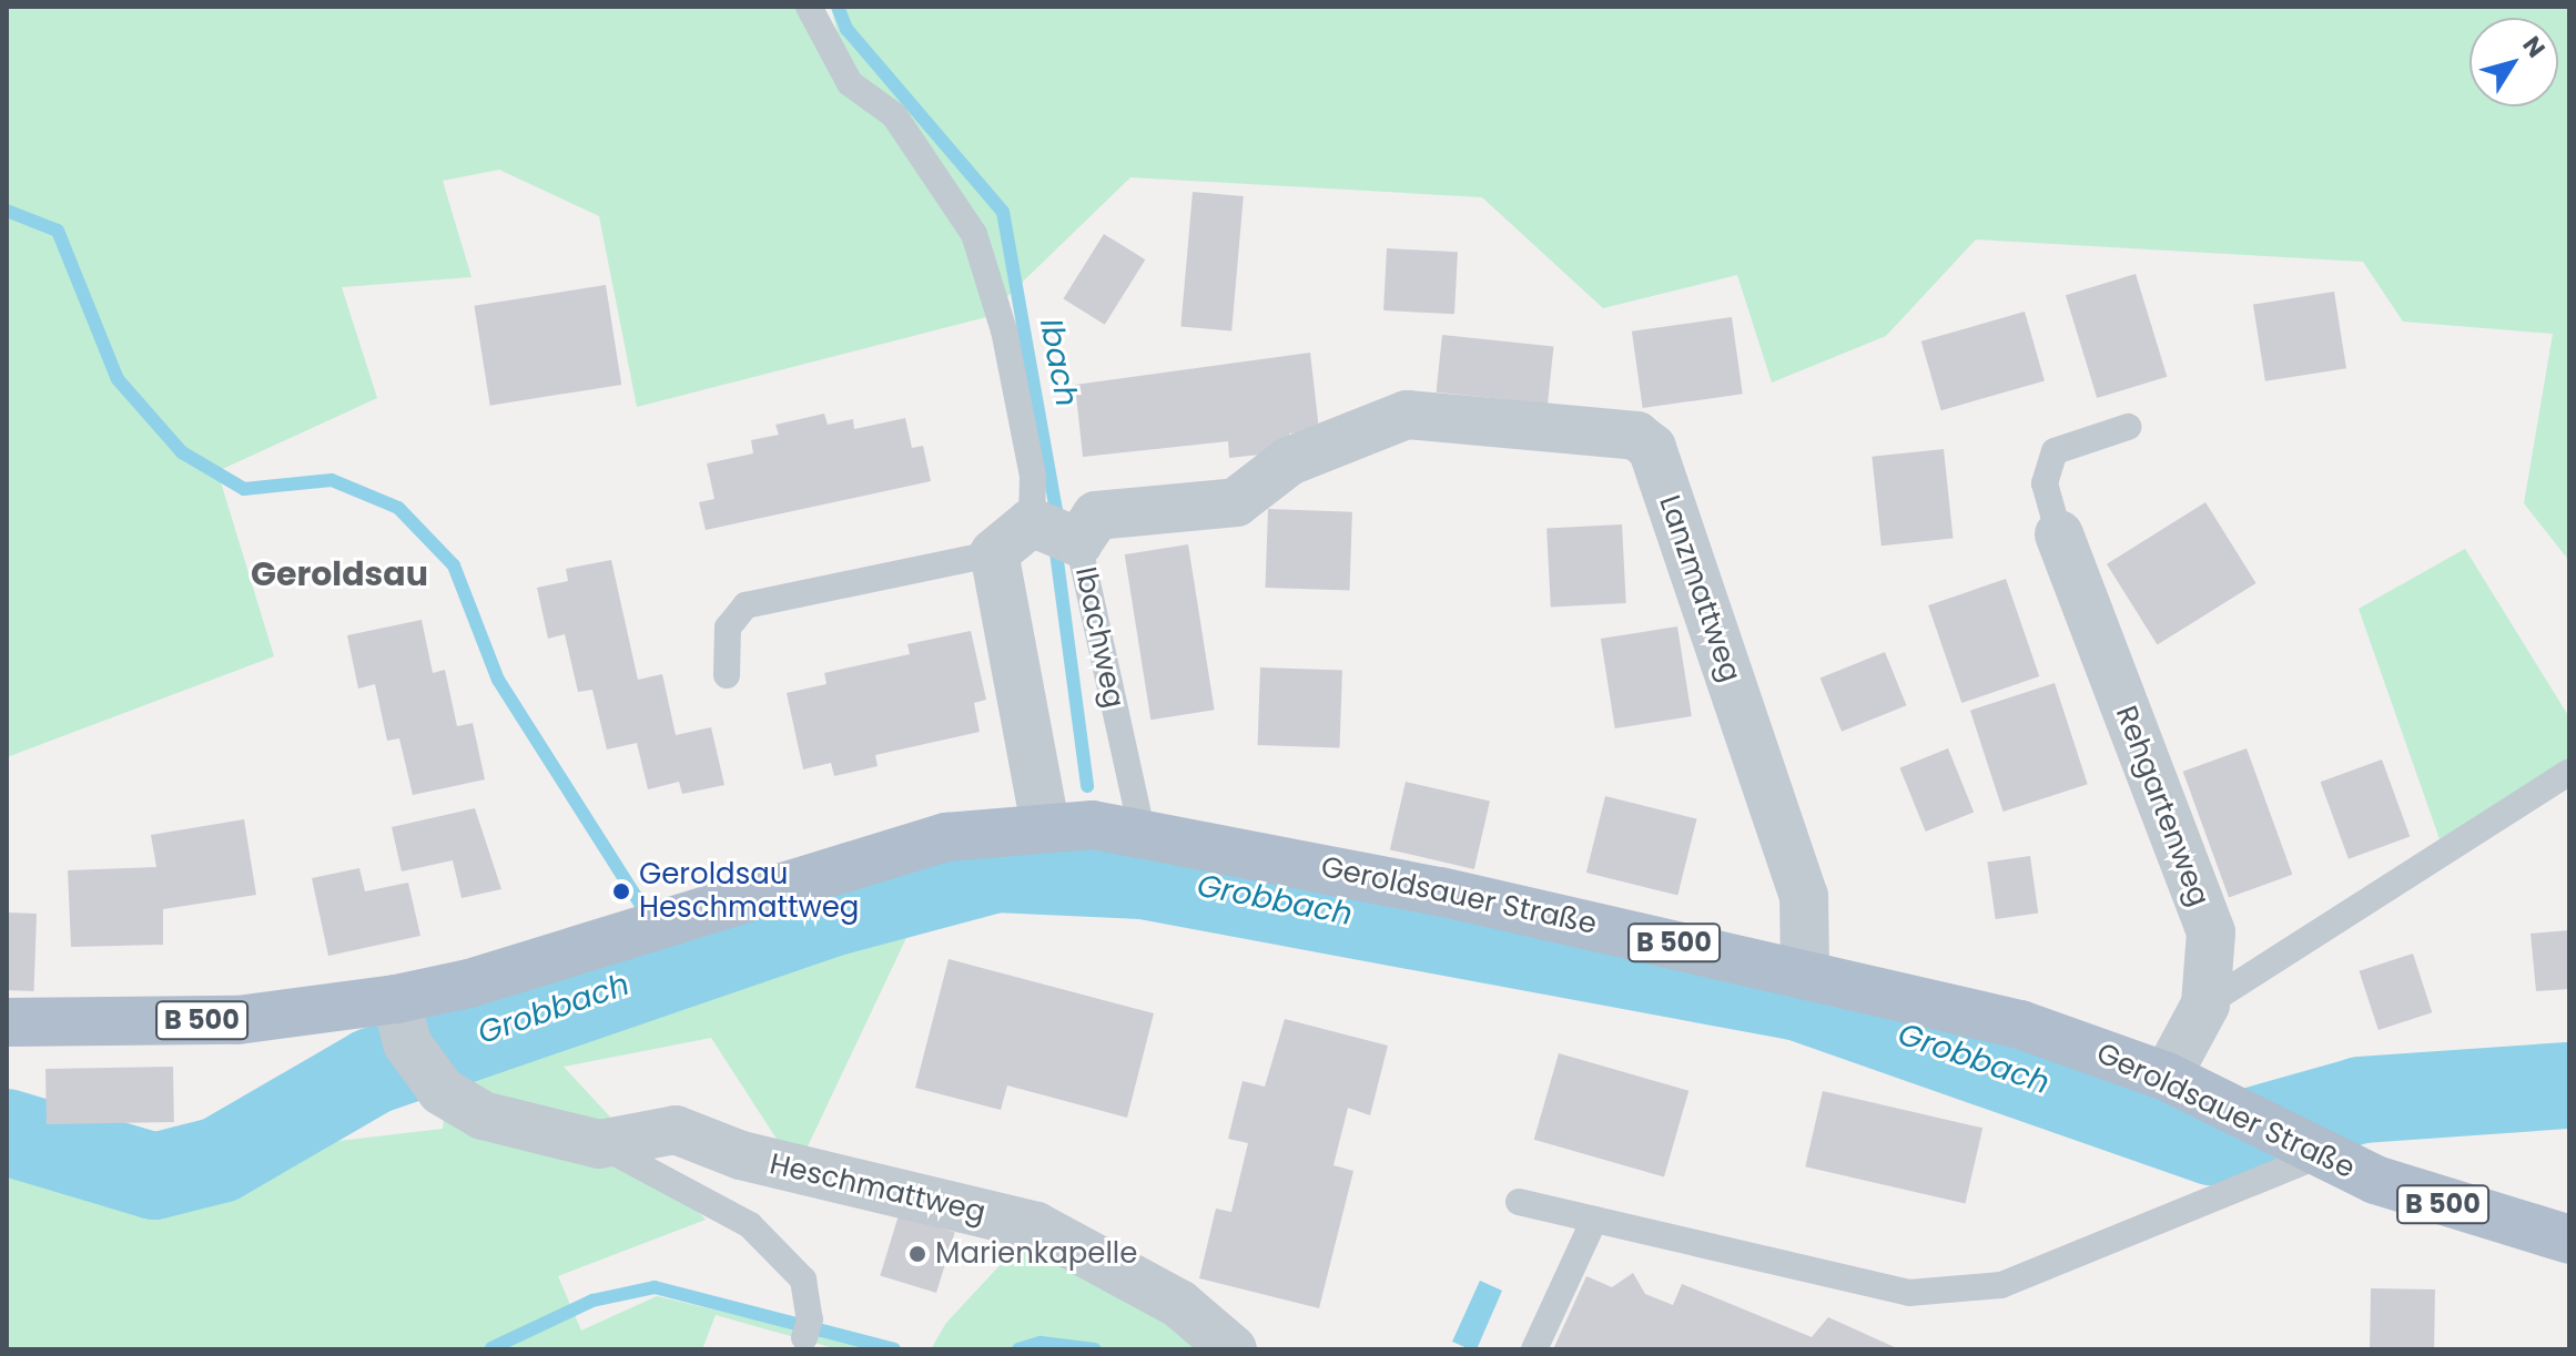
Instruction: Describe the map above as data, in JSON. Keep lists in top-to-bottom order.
{
  "streets": {
    "main road": ["Geroldsauer Straße", "B 500"],
    "street": [
      "Lanzmattweg",
      "Ibachweg",
      "Rehgartenweg",
      "Heschmattweg"
    ]
  },
  "crossings": [
    ["Lanzmattweg", "Ibachweg"],
    ["Lanzmattweg", "Geroldsauer Straße"],
    ["Ibachweg", "Geroldsauer Straße"],
    ["Rehgartenweg", "Geroldsauer Straße"],
    ["Geroldsauer Straße", "Heschmattweg"]
  ],
  "districts": ["Geroldsau"],
  "water": ["Ibach", "Grobbach"],
  "places": ["Geroldsau Heschmattweg", "Marienkapelle"],
  "north": "top right"
}
